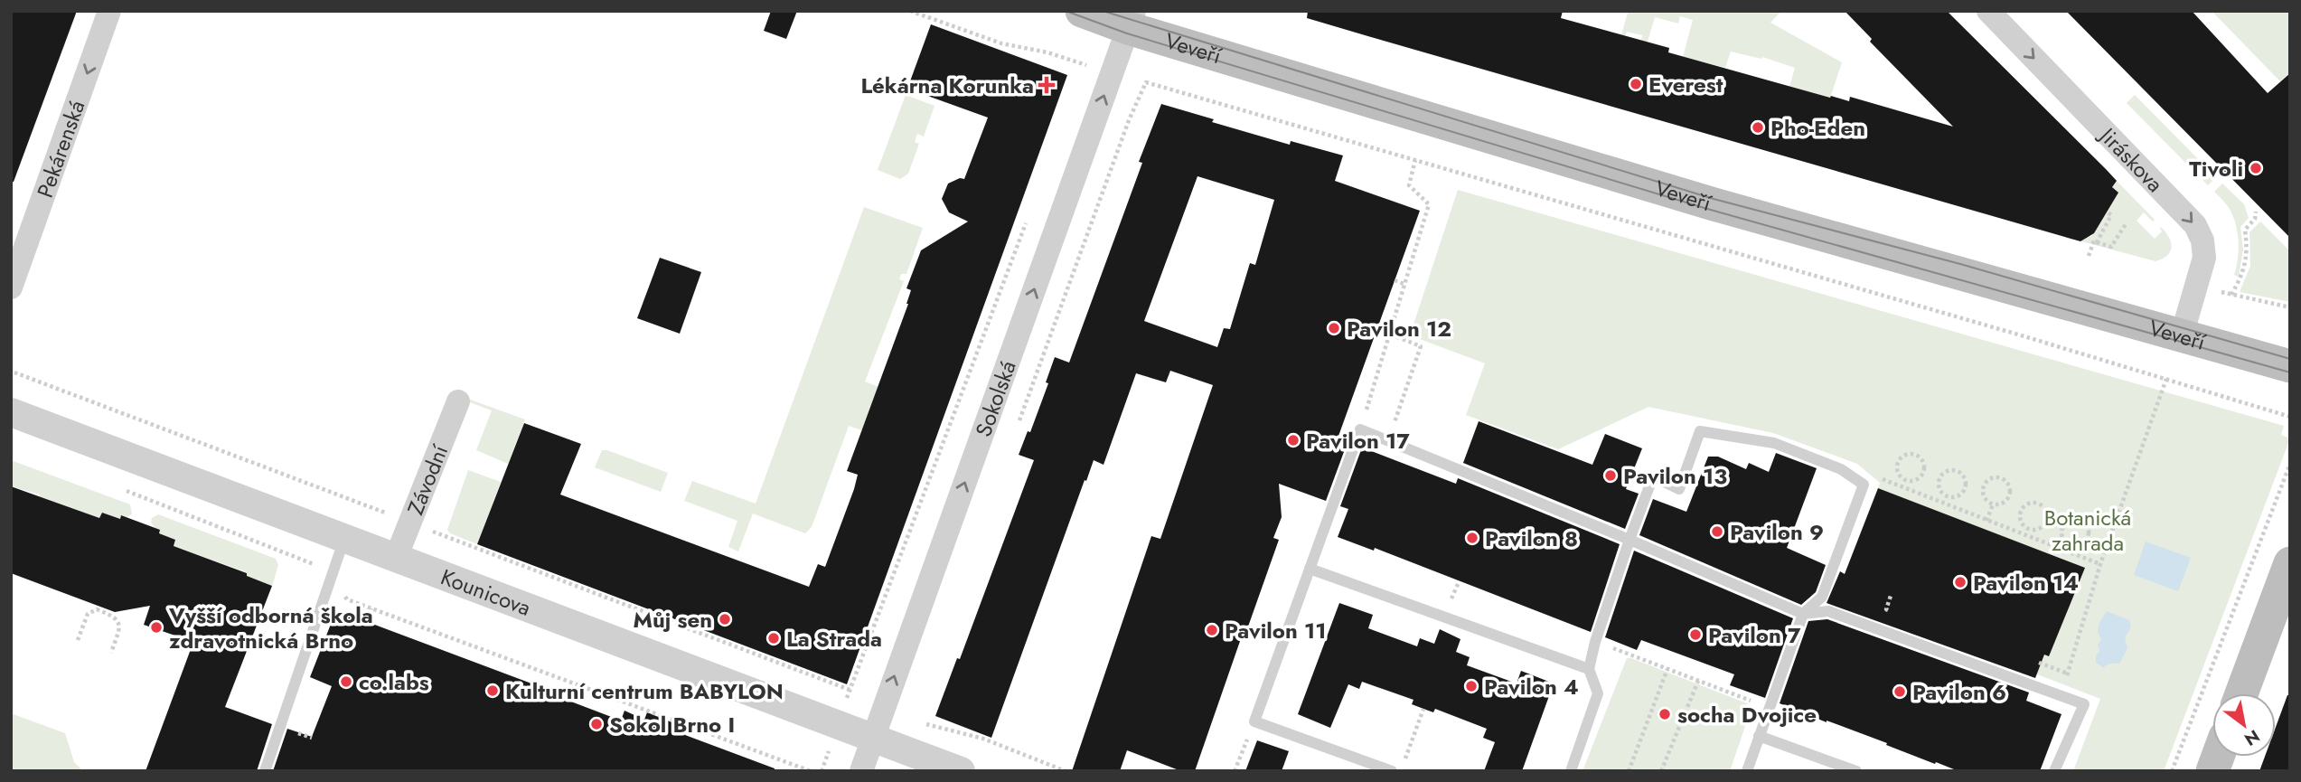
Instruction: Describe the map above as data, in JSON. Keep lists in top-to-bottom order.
{
  "streets": {
    "main road": ["Veveří"],
    "street": [
      "Pekárenská",
      "Jiráskova",
      "Sokolská",
      "Závodní",
      "Kounicova"
    ]
  },
  "crossings": [
    ["Veveří", "Jiráskova"],
    ["Veveří", "Sokolská"],
    ["Sokolská", "Kounicova"],
    ["Závodní", "Kounicova"]
  ],
  "one_way": ["Pekárenská", "Jiráskova", "Sokolská"],
  "parks": ["Botanická zahrada"],
  "places": {
    "other": [
      "Everest",
      "Pho-Eden",
      "Tivoli",
      "Pavilon 12",
      "Pavilon 17",
      "Pavilon 13",
      "Pavilon 9",
      "Pavilon 8",
      "Pavilon 14",
      "Můj sen",
      "Vyšší odborná škola zdravotnická Brno",
      "Pavilon 11",
      "Pavilon 7",
      "La Strada",
      "co.labs",
      "Pavilon 4",
      "Kulturní centrum BABYLON",
      "Pavilon 6",
      "socha Dvojice",
      "Sokol Brno I"
    ],
    "health": ["Lékárna Korunka"]
  },
  "north": "bottom right"
}
